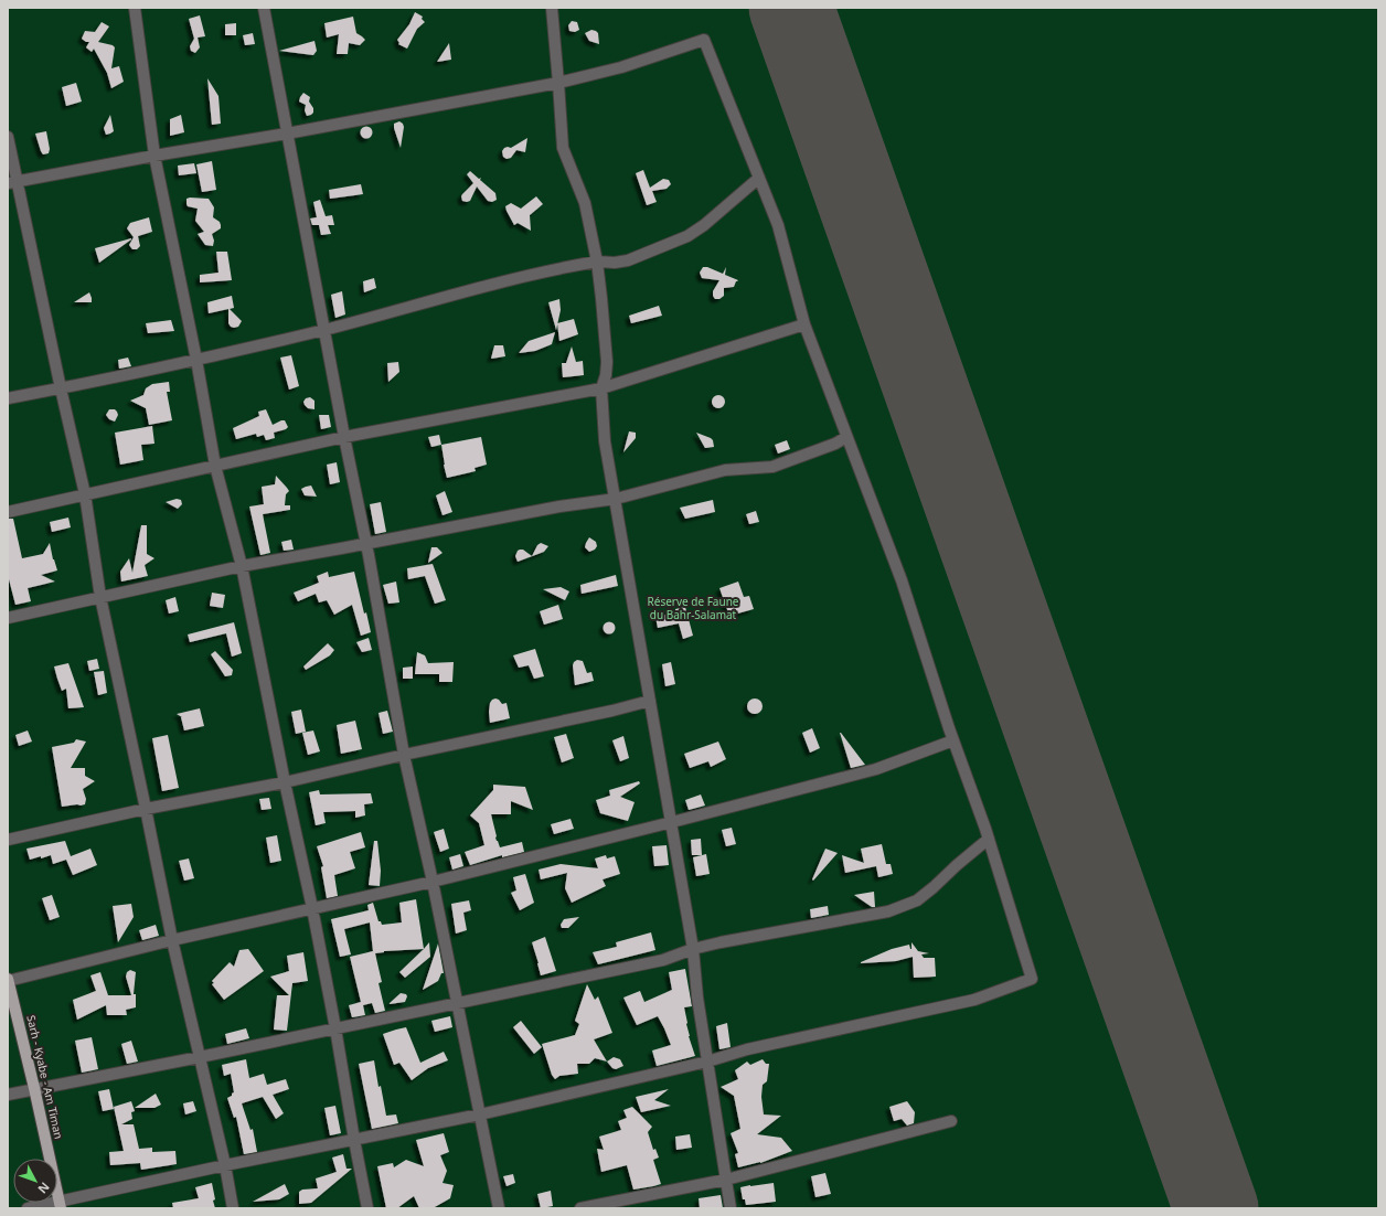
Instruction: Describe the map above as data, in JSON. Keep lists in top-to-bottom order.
{
  "streets": {
    "main road": ["Sarh - Kyabe - Am Timan"]
  },
  "parks": ["Réserve de Faune du Bahr-Salamat"],
  "north": "bottom right"
}
